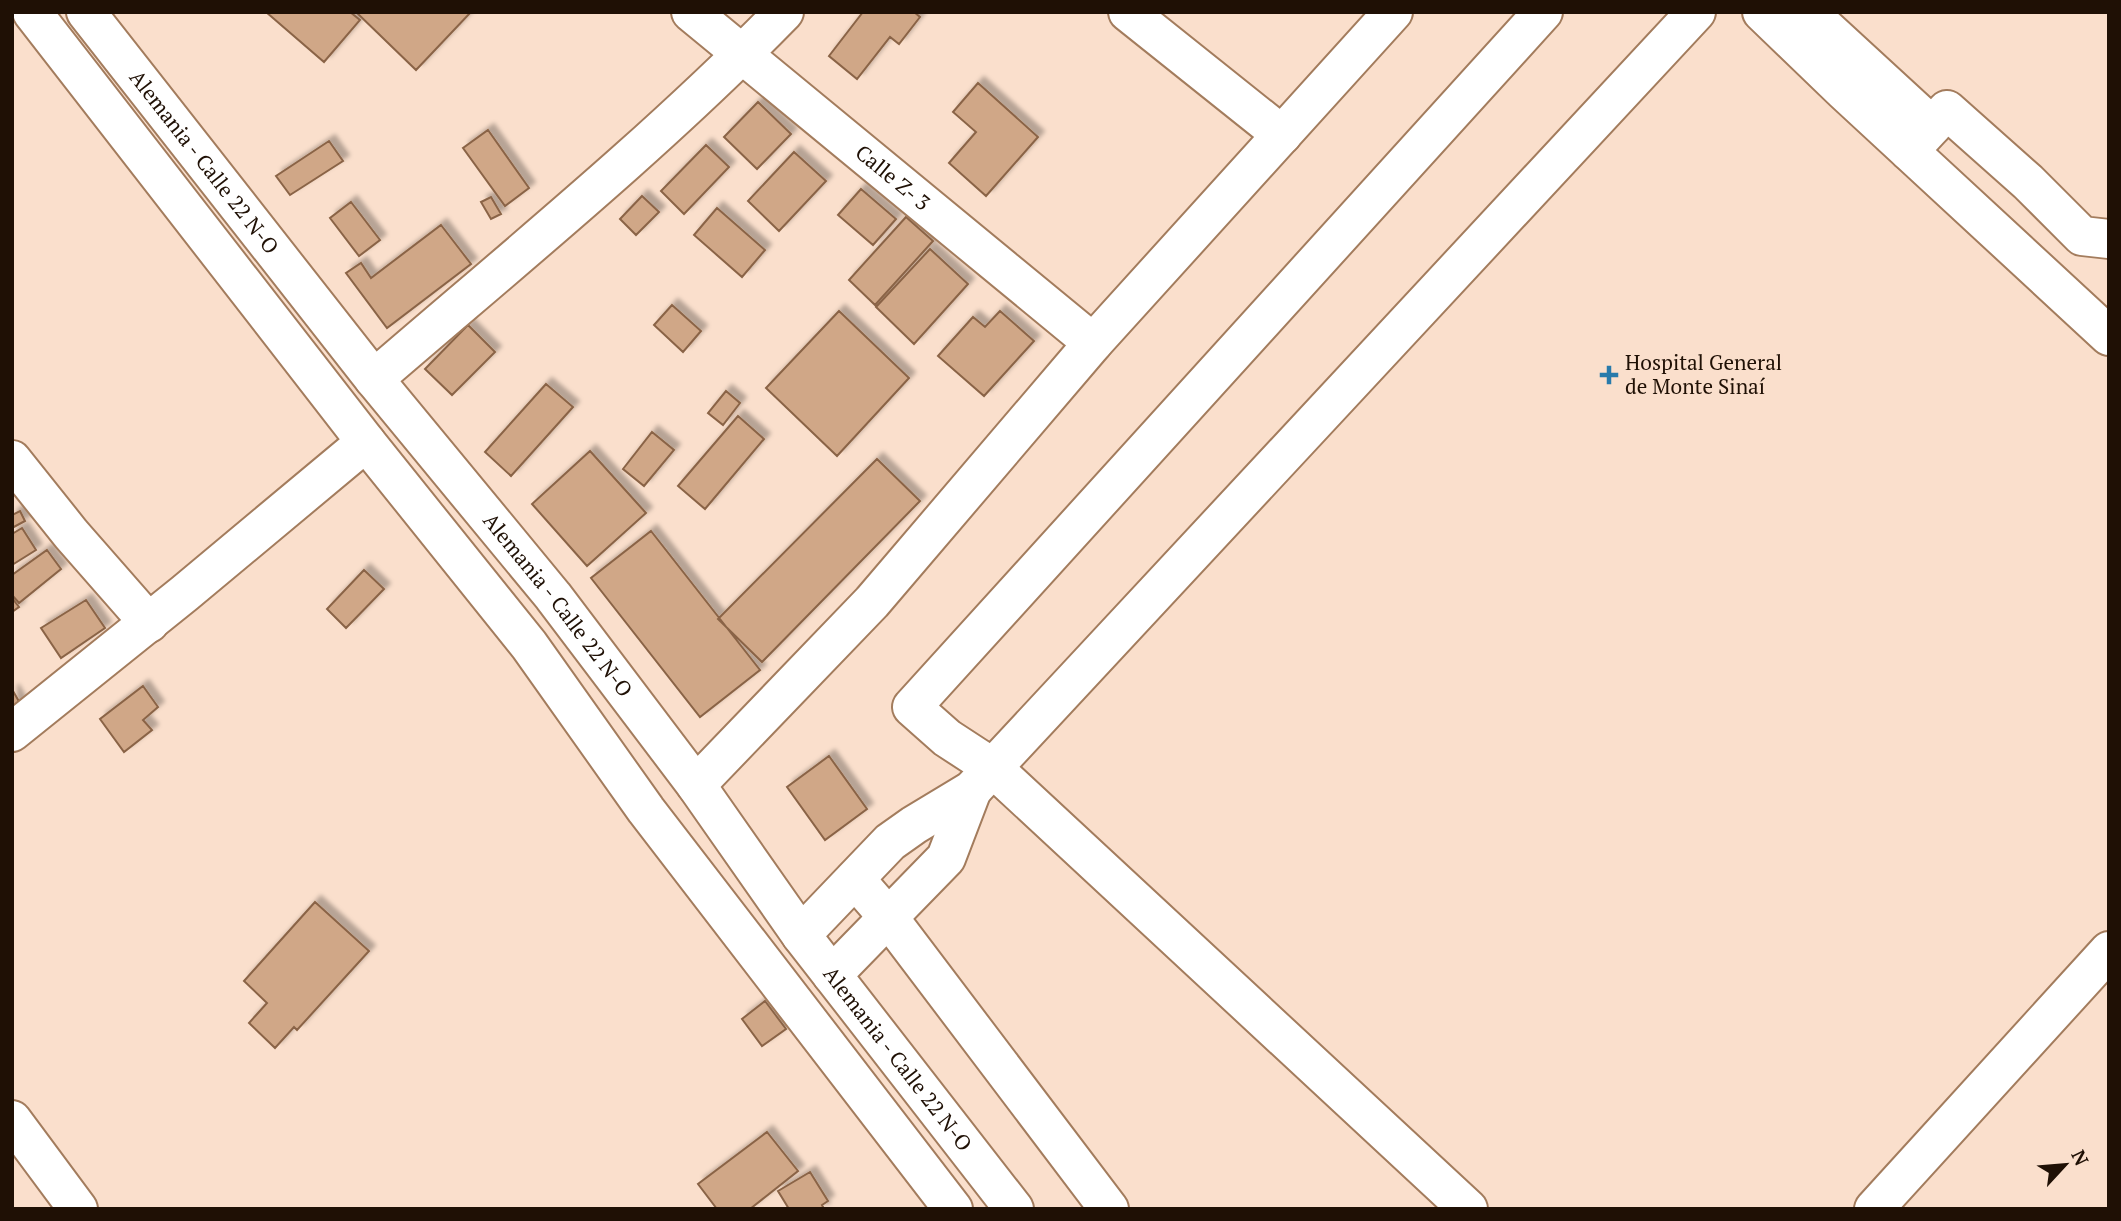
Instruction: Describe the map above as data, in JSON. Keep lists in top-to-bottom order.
{
  "streets": {
    "street": ["Alemania - Calle 22 N-O", "Calle Z- 3"]
  },
  "places": {
    "health": ["Hospital General de Monte Sinaí"]
  },
  "north": "top right"
}
